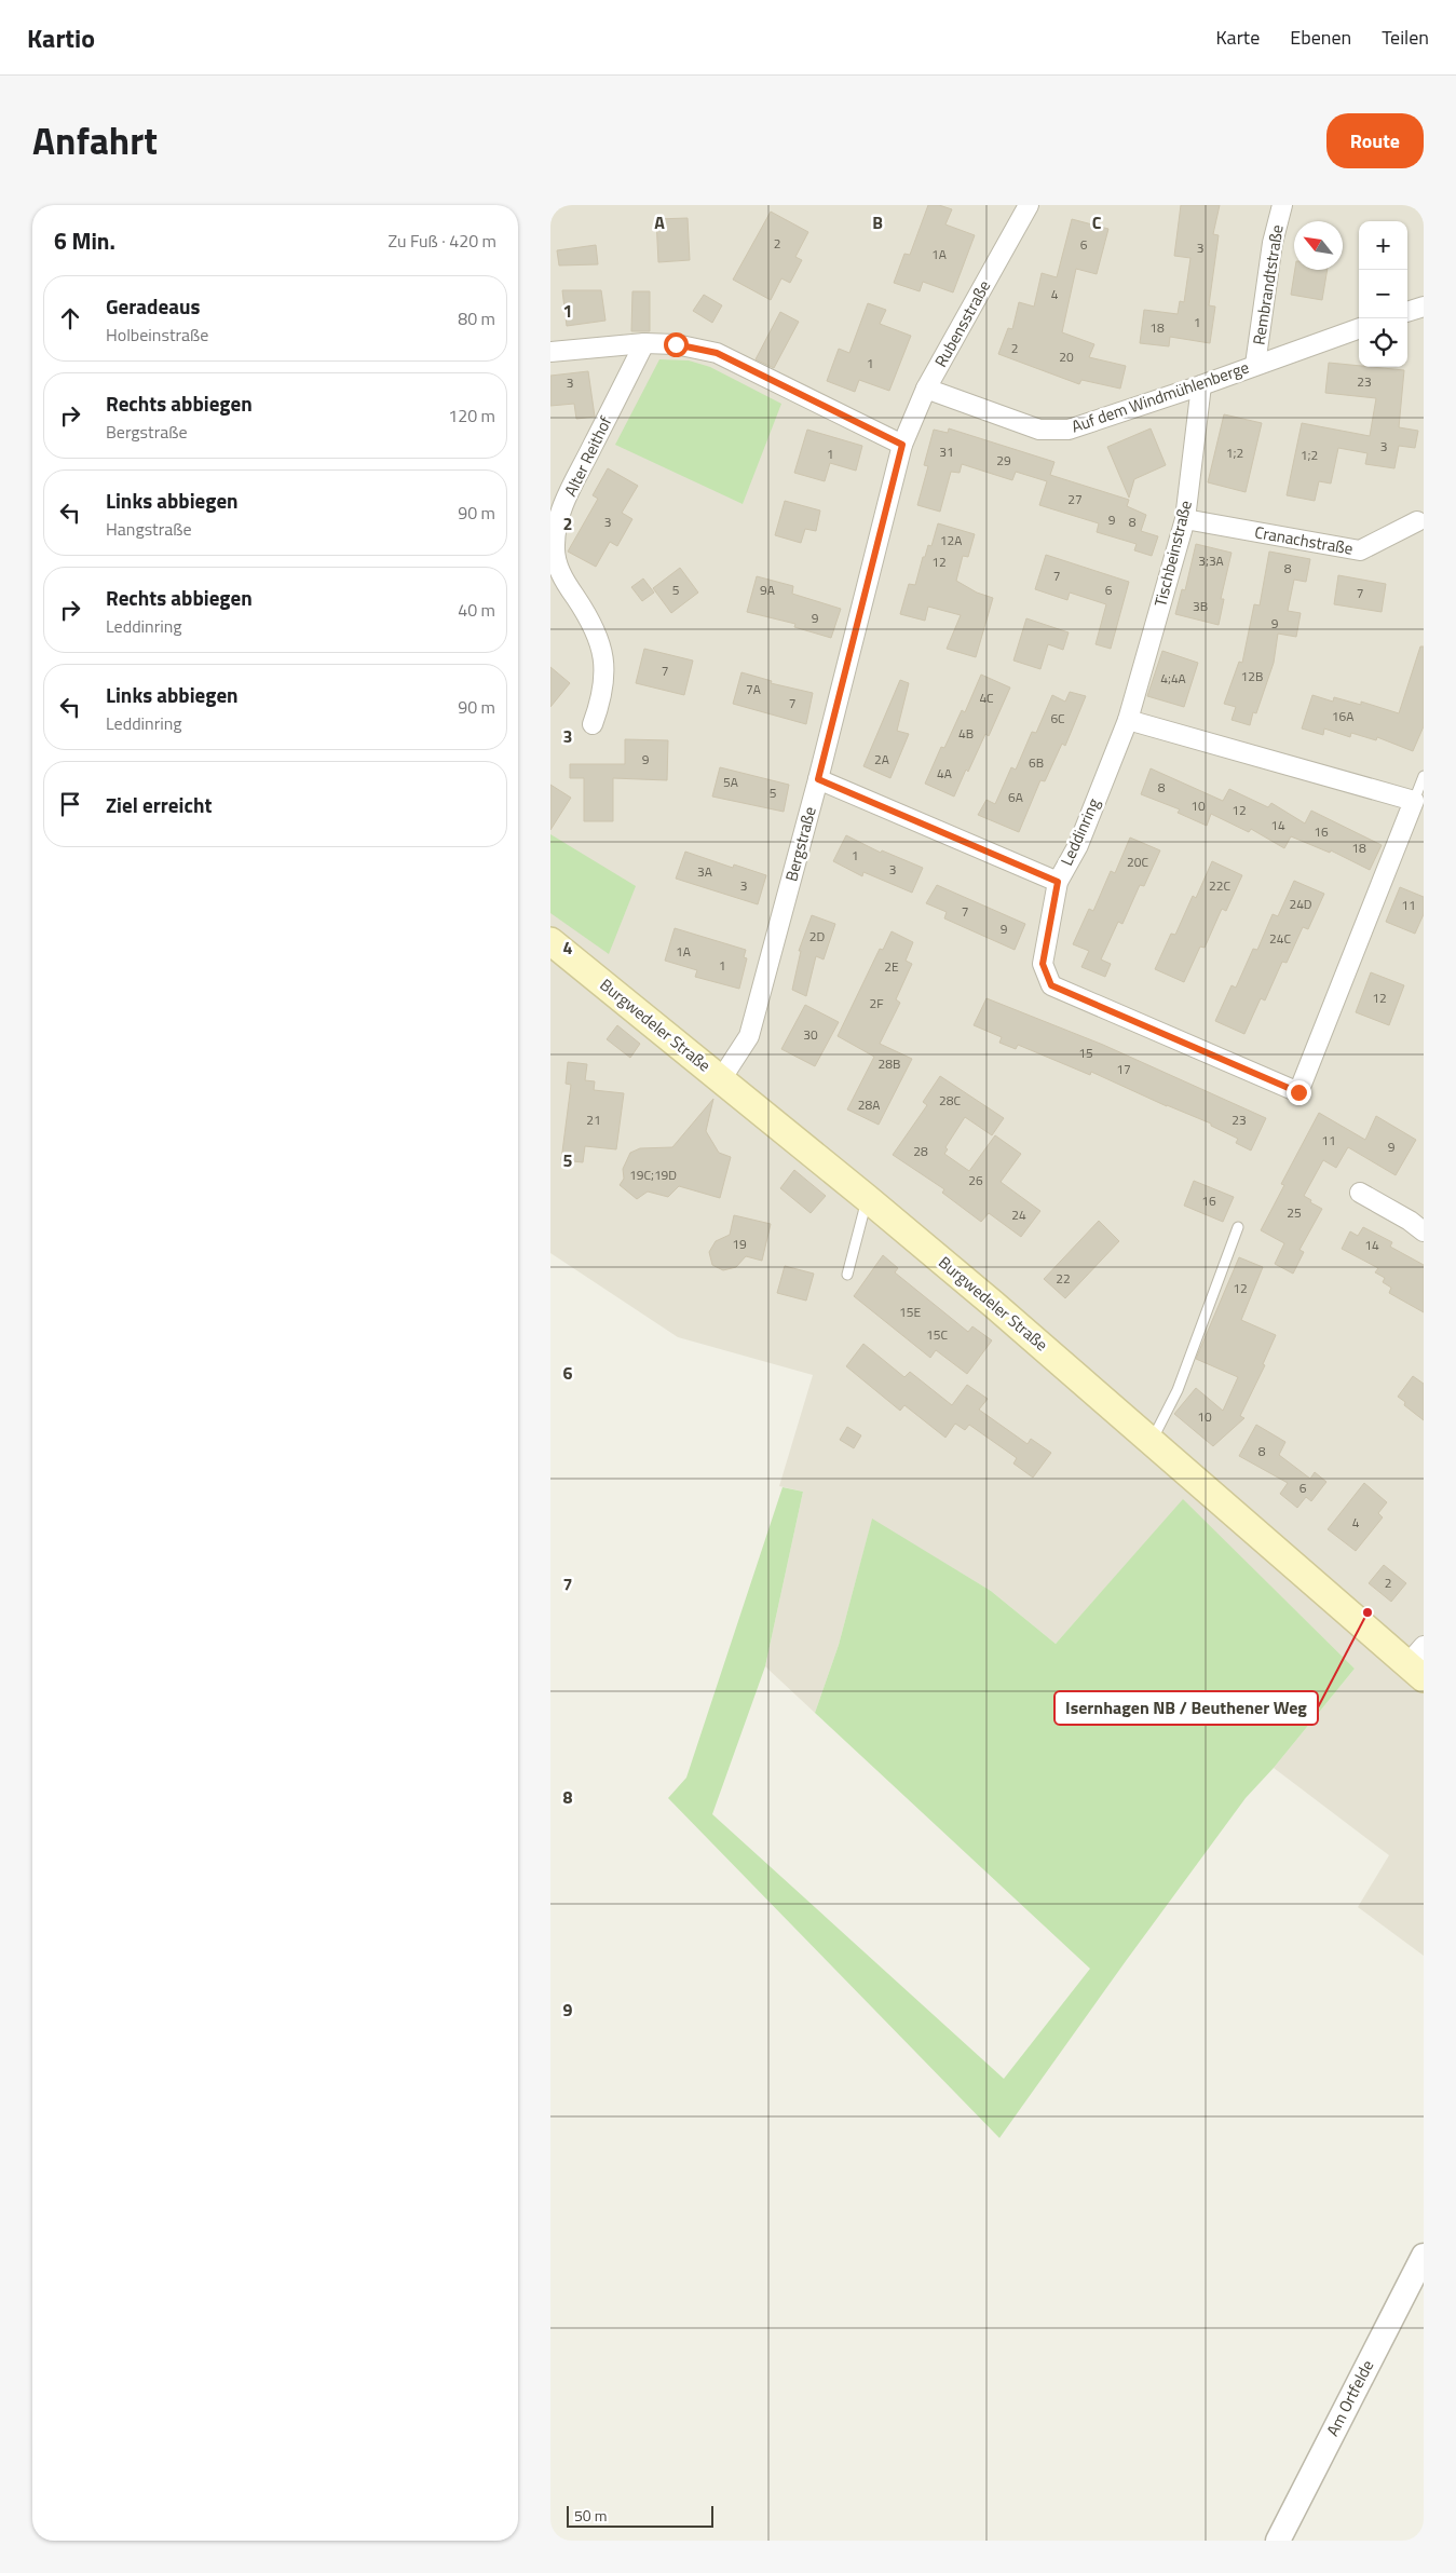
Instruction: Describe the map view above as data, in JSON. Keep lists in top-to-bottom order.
{
  "streets": {
    "main road": ["Burgwedeler Straße"],
    "street": [
      "Rembrandtstraße",
      "Rubensstraße",
      "Auf dem Windmühlenberge",
      "Alter Reithof",
      "Cranachstraße",
      "Tischbeinstraße",
      "Leddinring",
      "Bergstraße",
      "Am Ortfelde"
    ]
  },
  "crossings": [
    ["Rembrandtstraße", "Auf dem Windmühlenberge"],
    ["Rubensstraße", "Auf dem Windmühlenberge"],
    ["Rubensstraße", "Bergstraße"],
    ["Auf dem Windmühlenberge", "Tischbeinstraße"],
    ["Cranachstraße", "Tischbeinstraße"],
    ["Tischbeinstraße", "Leddinring"],
    ["Bergstraße", "Burgwedeler Straße"]
  ],
  "places": ["Isernhagen NB / Beuthener Weg"],
  "house_numbers": [
    "2",
    "6",
    "3",
    "1A",
    "4",
    "1",
    "18",
    "2",
    "20",
    "1",
    "23",
    "3",
    "3",
    "31",
    "1;2",
    "1",
    "1;2",
    "29",
    "27",
    "9",
    "3",
    "8",
    "12A",
    "3;3A",
    "12",
    "8",
    "7",
    "5",
    "9A",
    "6",
    "7",
    "3B",
    "9",
    "9",
    "7",
    "12B",
    "4;4A",
    "7A",
    "4C",
    "7",
    "16A",
    "6C",
    "4B",
    "9",
    "2A",
    "6B",
    "4A",
    "5A",
    "8",
    "5",
    "6A",
    "10",
    "12",
    "14",
    "16",
    "18",
    "1",
    "20C",
    "3",
    "3A",
    "3",
    "22C",
    "24D",
    "11",
    "7",
    "9",
    "2D",
    "24C",
    "1A",
    "1",
    "2E",
    "12",
    "2F",
    "30",
    "15",
    "28B",
    "17",
    "28C",
    "28A",
    "21",
    "23",
    "11",
    "9",
    "28",
    "19C;19D",
    "26",
    "16",
    "25",
    "24",
    "19",
    "14",
    "22",
    "12",
    "15E",
    "15C",
    "10",
    "8",
    "6",
    "4",
    "2"
  ],
  "scale_bar": "50 m",
  "north": "top left",
  "page": {
    "header": "Kartio",
    "nav": ["Karte", "Ebenen", "Teilen"],
    "title": "Anfahrt",
    "buttons": "Route",
    "heading": ["6 Min.", "Zu Fuß · 420 m"],
    "map_buttons": ["+", "−"],
    "list": [
      ["Geradeaus", "Holbeinstraße", "80 m"],
      ["Rechts abbiegen", "Bergstraße", "120 m"],
      ["Links abbiegen", "Hangstraße", "90 m"],
      ["Rechts abbiegen", "Leddinring", "40 m"],
      ["Links abbiegen", "Leddinring", "90 m"],
      "Ziel erreicht"
    ],
    "scale": "50 m"
  },
  "grid": {
    "columns": ["A", "B", "C"],
    "rows": [
      "1",
      "2",
      "3",
      "4",
      "5",
      "6",
      "7",
      "8",
      "9"
    ]
  }
}
